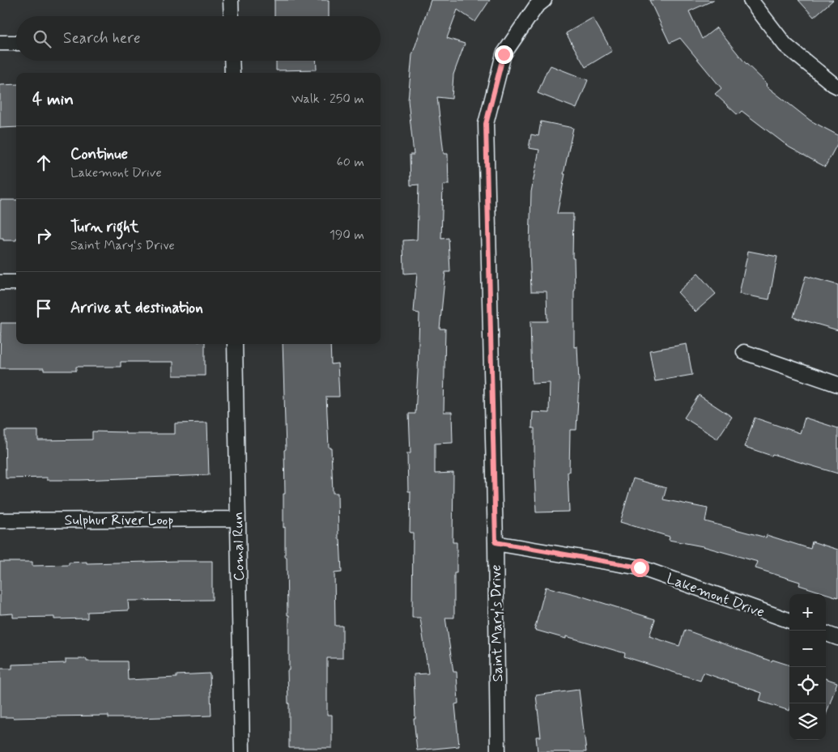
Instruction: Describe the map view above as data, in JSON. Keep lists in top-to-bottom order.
{
  "streets": {
    "street": [
      "Sulphur River Loop",
      "Comal Run",
      "Lakemont Drive",
      "Saint Mary's Drive"
    ]
  },
  "crossings": [
    ["Sulphur River Loop", "Comal Run"],
    ["Lakemont Drive", "Saint Mary's Drive"]
  ],
  "page": {
    "search": "Search here",
    "heading": ["4 min", "Walk · 250 m"],
    "list": [
      ["Continue", "Lakemont Drive", "60 m"],
      ["Turn right", "Saint Mary's Drive", "190 m"],
      "Arrive at destination"
    ],
    "map_buttons": ["+", "−"]
  }
}
